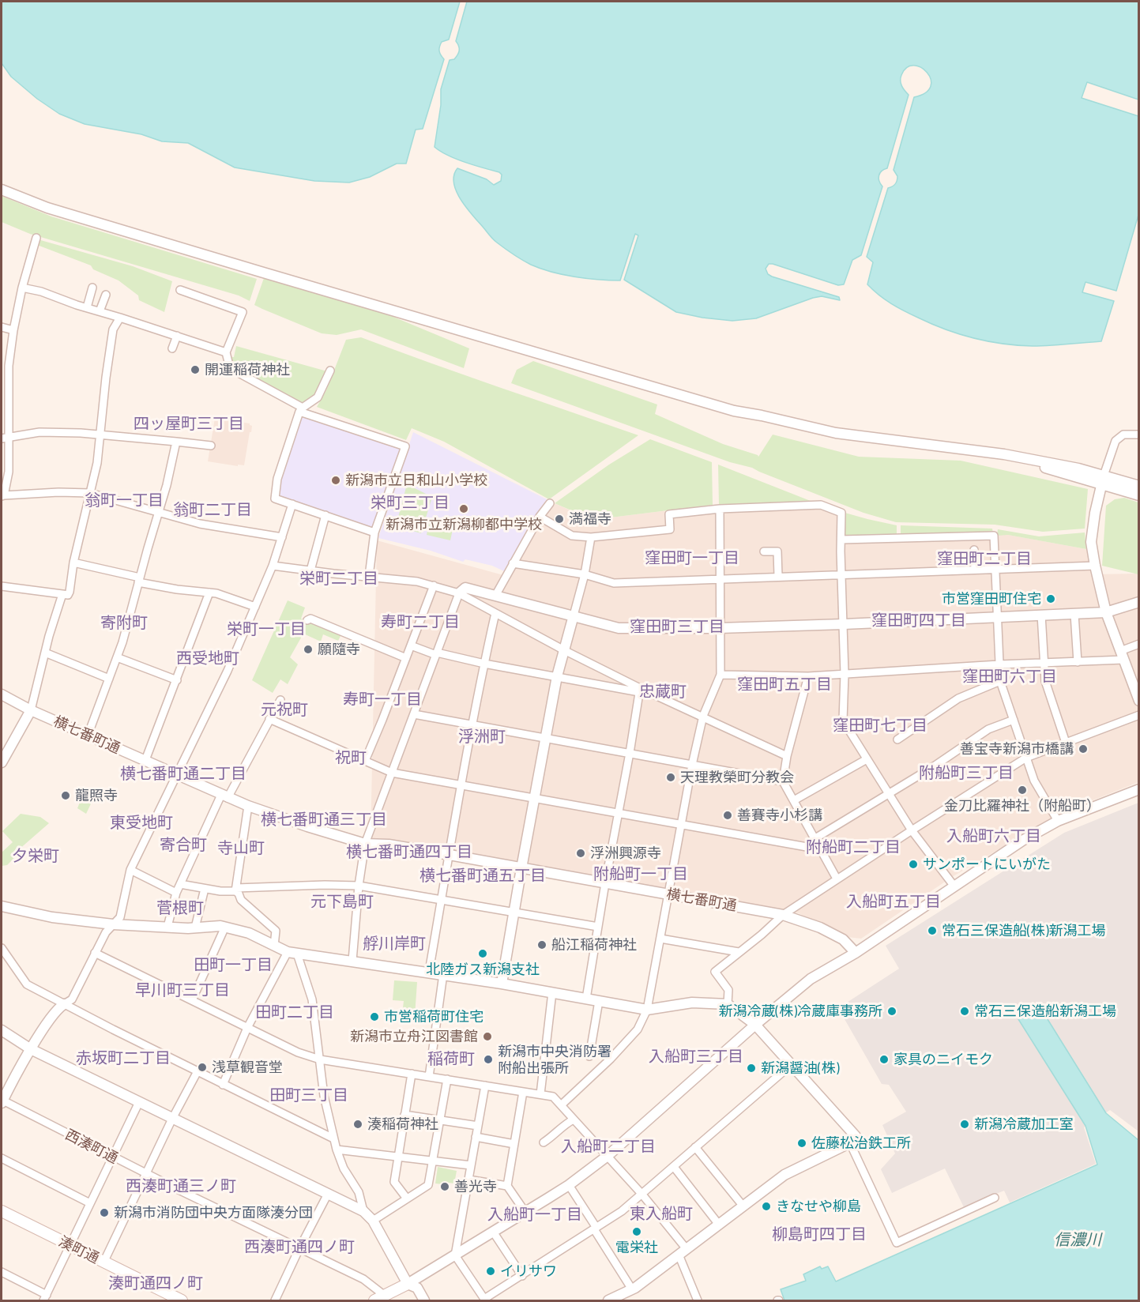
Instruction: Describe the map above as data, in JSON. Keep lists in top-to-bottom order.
{
  "streets": {
    "main road": ["湊町通"],
    "street": ["横七番町通", "西湊町通"]
  },
  "districts": [
    "四ッ屋町三丁目",
    "翁町一丁目",
    "栄町三丁目",
    "翁町二丁目",
    "窪田町一丁目",
    "窪田町二丁目",
    "栄町二丁目",
    "窪田町四丁目",
    "寿町二丁目",
    "寄附町",
    "窪田町三丁目",
    "栄町一丁目",
    "西受地町",
    "窪田町六丁目",
    "窪田町五丁目",
    "忠蔵町",
    "寿町一丁目",
    "元祝町",
    "窪田町七丁目",
    "浮洲町",
    "祝町",
    "附船町三丁目",
    "横七番町通二丁目",
    "横七番町通三丁目",
    "東受地町",
    "入船町六丁目",
    "寄合町",
    "附船町二丁目",
    "寺山町",
    "横七番町通四丁目",
    "夕栄町",
    "附船町一丁目",
    "横七番町通五丁目",
    "元下島町",
    "入船町五丁目",
    "菅根町",
    "艀川岸町",
    "田町一丁目",
    "早川町三丁目",
    "田町二丁目",
    "入船町三丁目",
    "赤坂町二丁目",
    "稲荷町",
    "田町三丁目",
    "入船町二丁目",
    "西湊町通三ノ町",
    "東入船町",
    "入船町一丁目",
    "柳島町四丁目",
    "西湊町通四ノ町",
    "湊町通四ノ町"
  ],
  "water": ["信濃川"],
  "places": [
    "開運稲荷神社",
    "新潟市立日和山小学校",
    "新潟市立新潟柳都中学校",
    "満福寺",
    "市営窪田町住宅",
    "願隨寺",
    "善宝寺新潟市橋講",
    "天理教榮町分教会",
    "金刀比羅神社（附船町）",
    "龍照寺",
    "善賽寺小杉講",
    "浮洲興源寺",
    "サンポートにいがた",
    "常石三保造船(株)新潟工場",
    "船江稲荷神社",
    "北陸ガス新潟支社",
    "新潟冷蔵(株)冷蔵庫事務所",
    "常石三保造船新潟工場",
    "市営稲荷町住宅",
    "新潟市立舟江図書館",
    "新潟市中央消防署 附船出張所",
    "家具のニイモク",
    "浅草観音堂",
    "新潟醤油(株)",
    "湊稲荷神社",
    "新潟冷蔵加工室",
    "佐藤松治鉄工所",
    "善光寺",
    "きなせや柳島",
    "新潟市消防団中央方面隊湊分団",
    "電栄社",
    "イリサワ"
  ]
}
